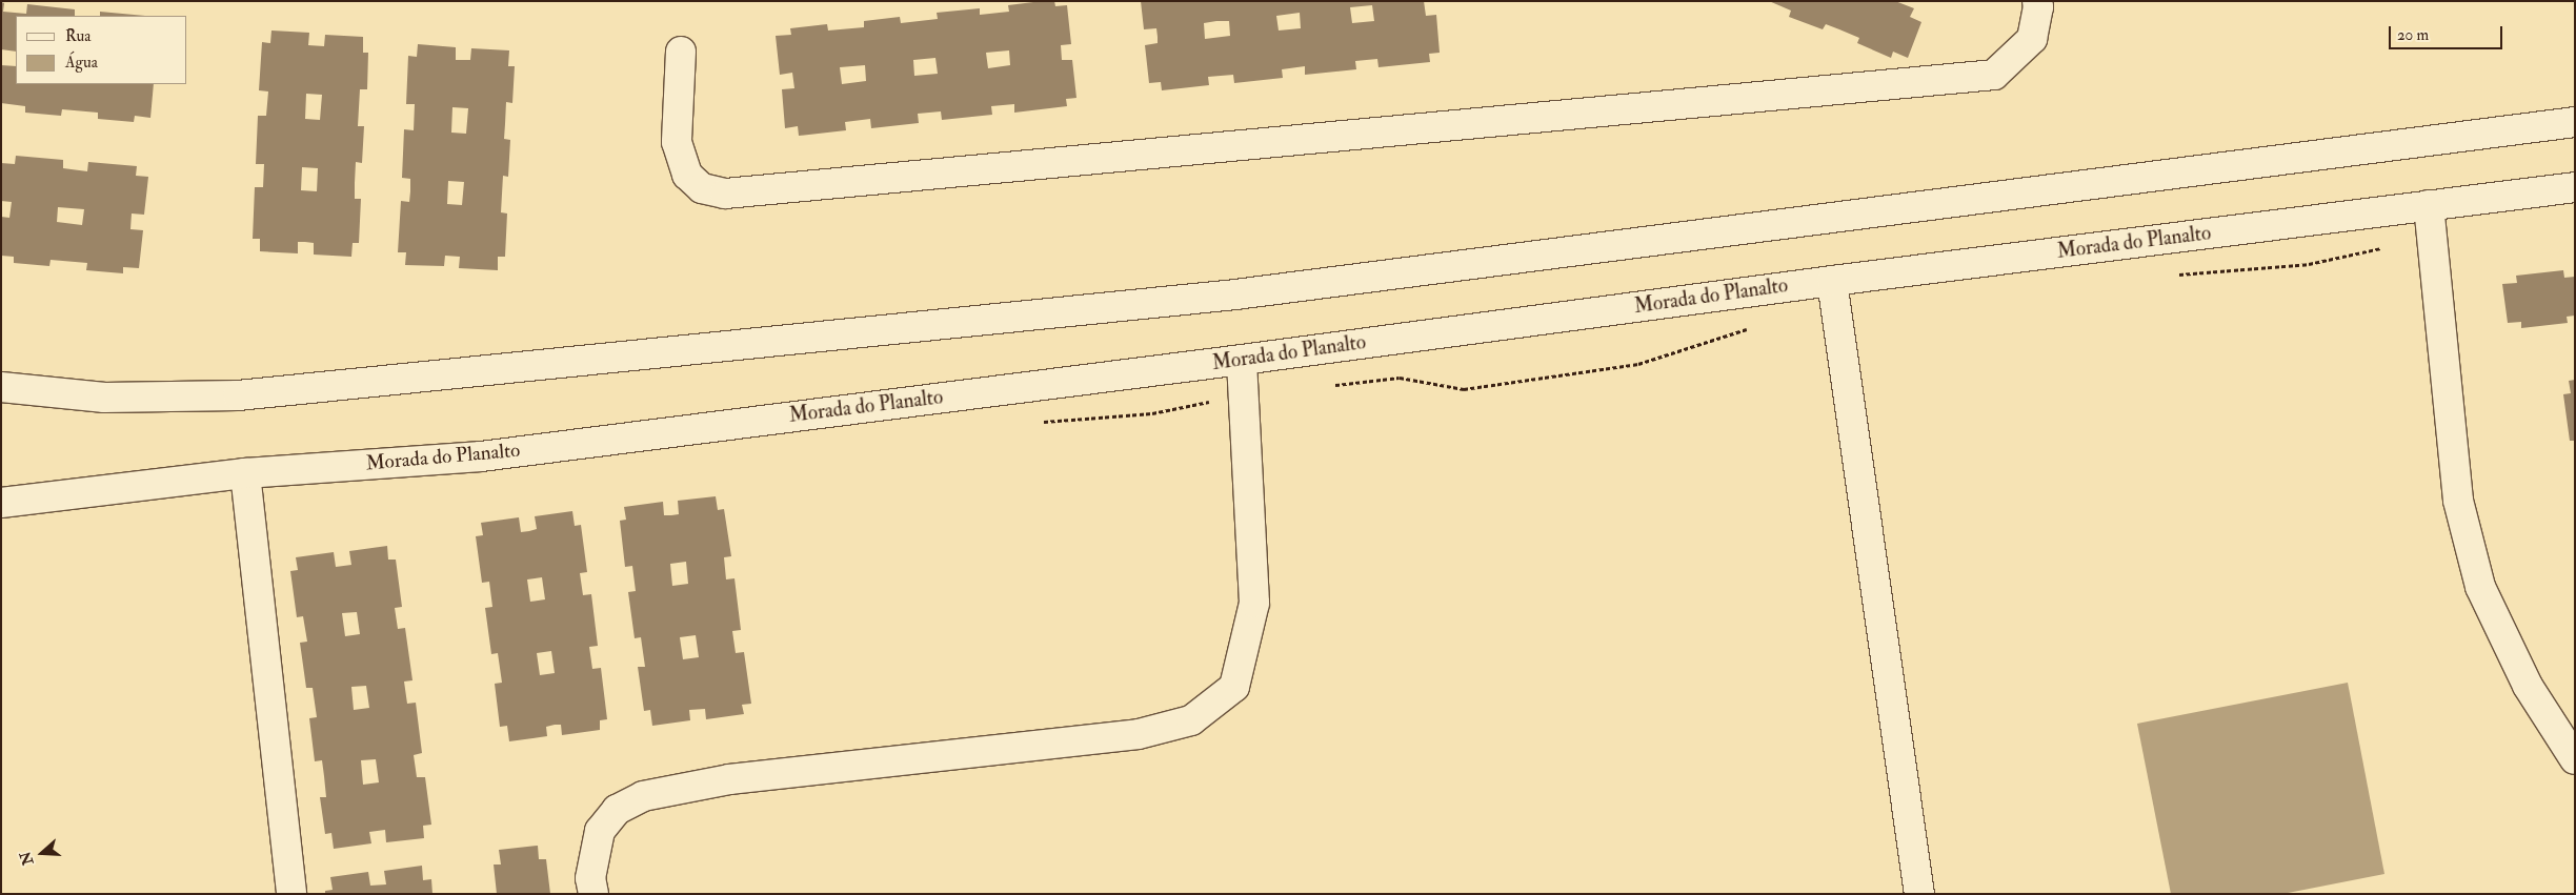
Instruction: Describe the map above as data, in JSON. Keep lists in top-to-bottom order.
{
  "streets": {
    "street": ["Morada do Planalto"]
  },
  "legend": ["Rua", "Água"],
  "scale_bar": "20 m",
  "north": "left"
}
